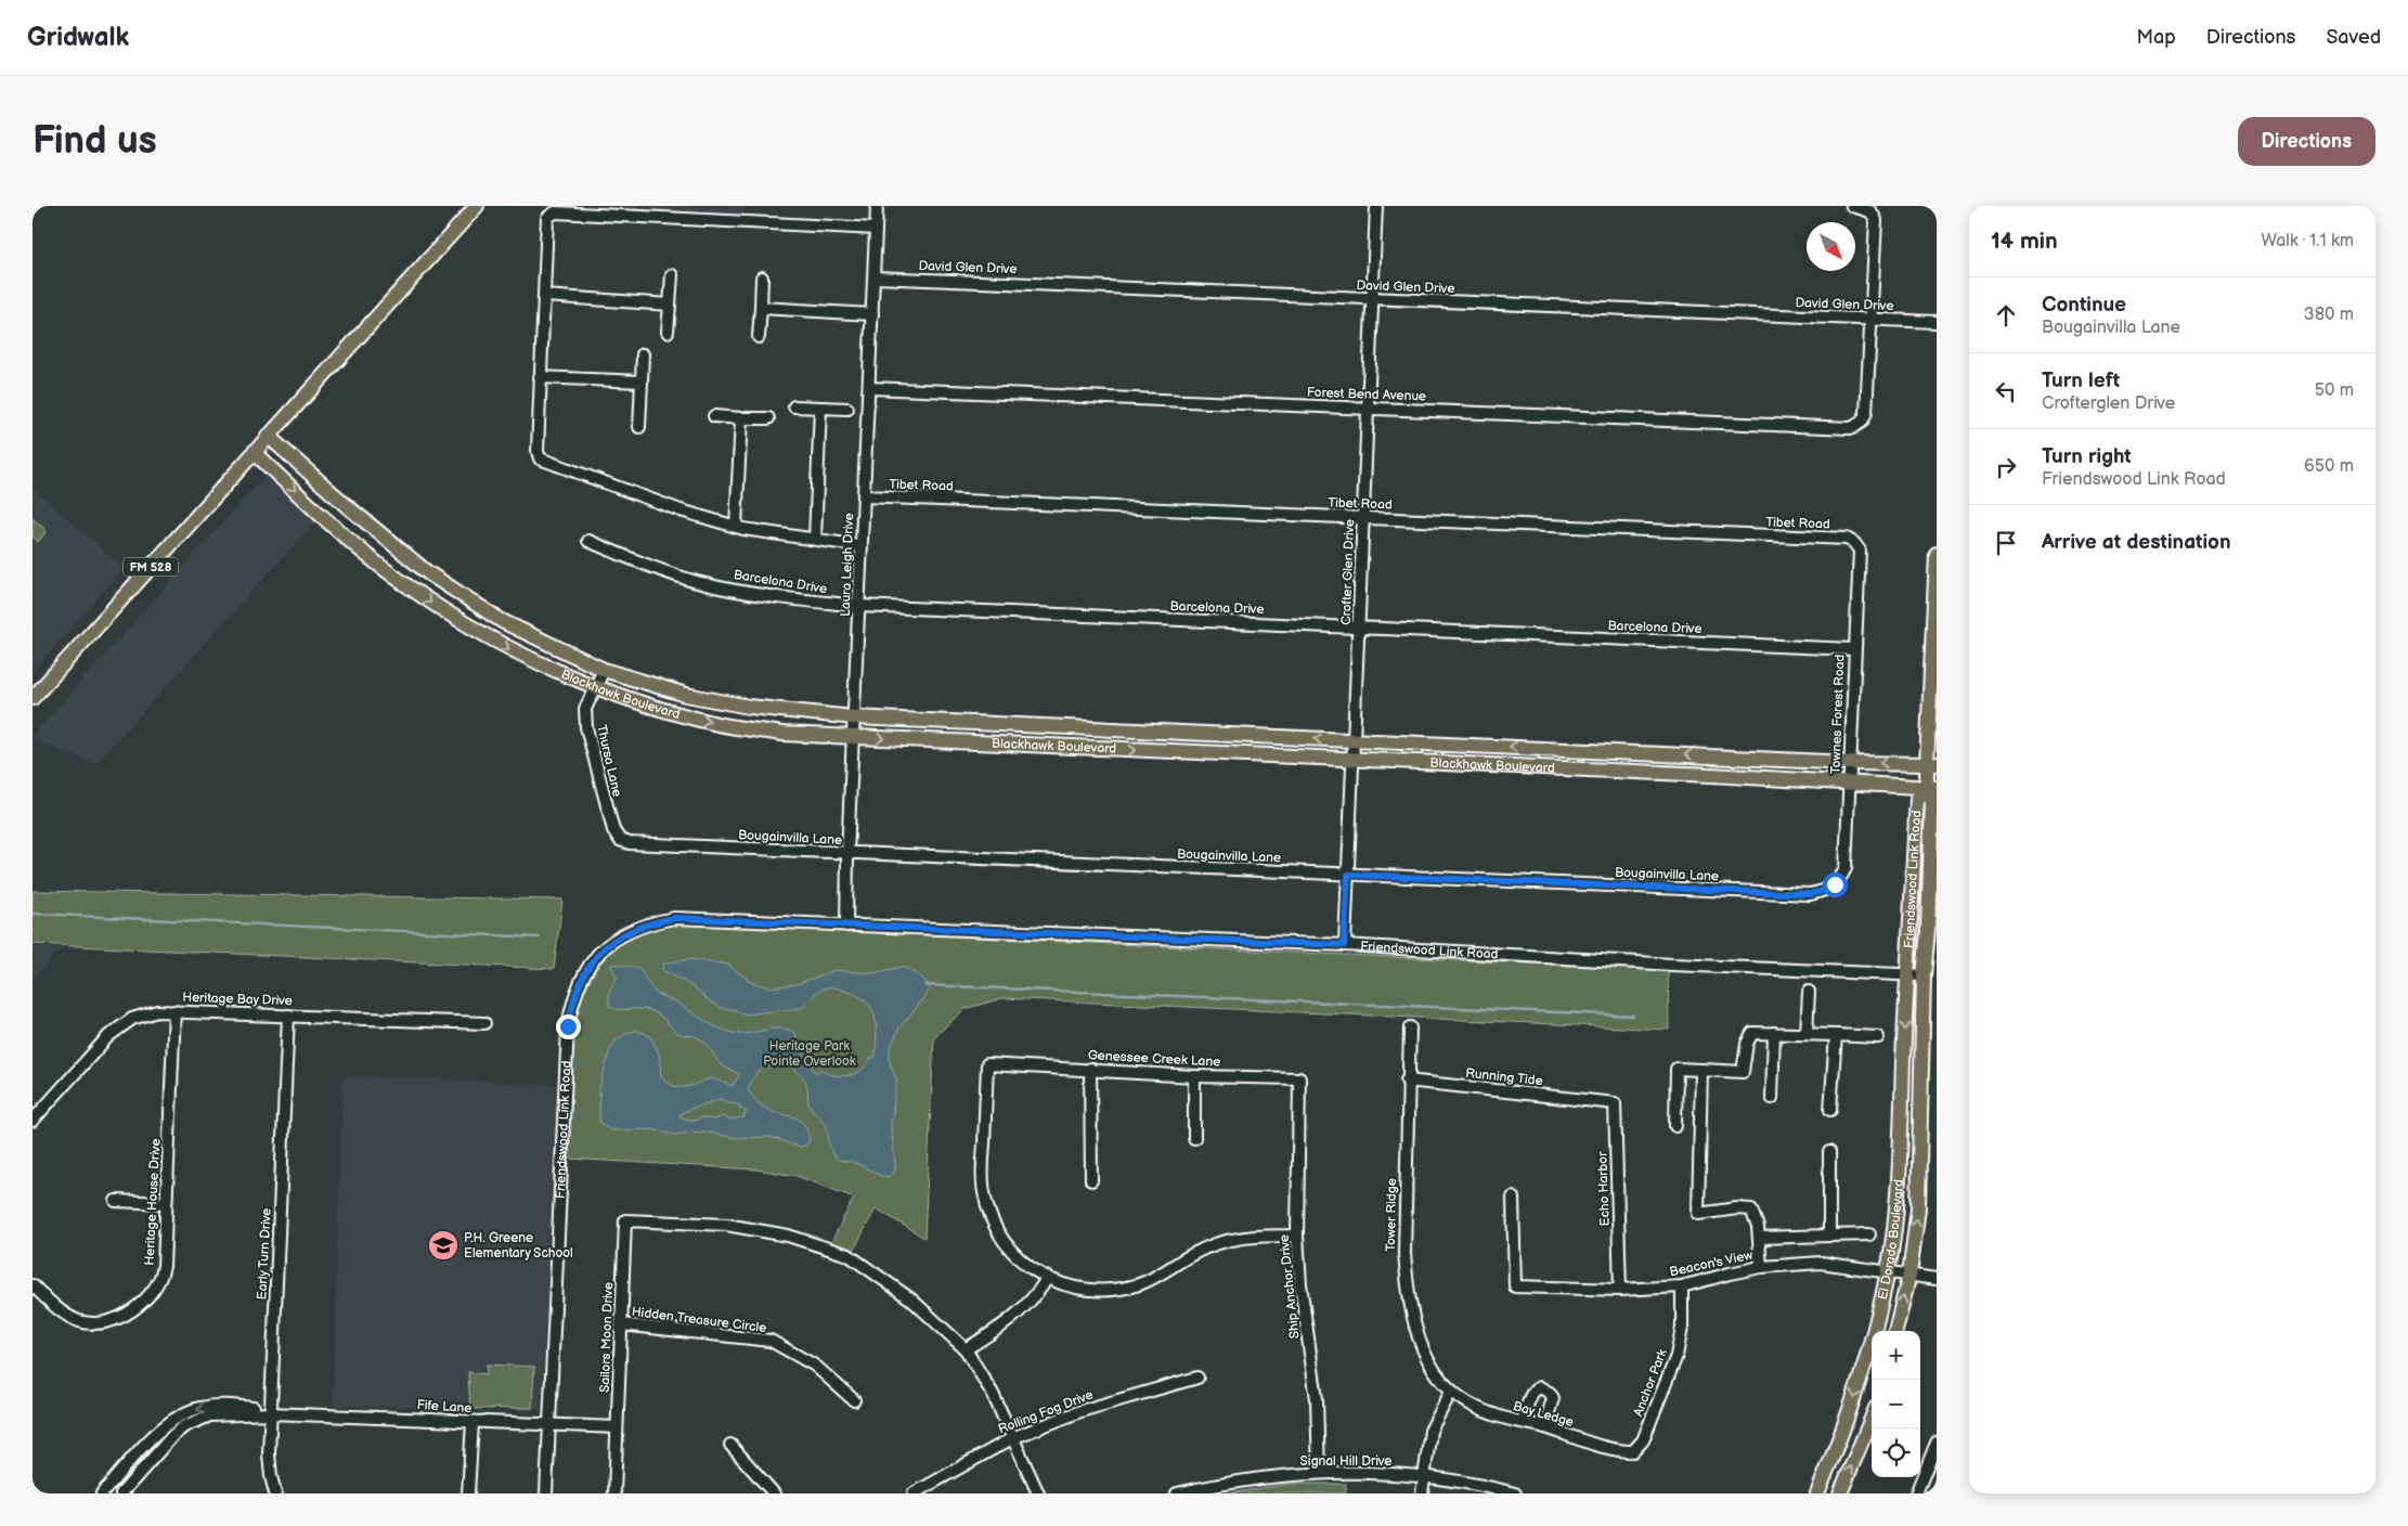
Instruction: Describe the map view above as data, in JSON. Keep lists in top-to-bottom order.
{
  "streets": {
    "main road": [
      "FM 528",
      "Blackhawk Boulevard",
      "Friendswood Link Road",
      "El Dorado Boulevard"
    ],
    "street": [
      "David Glen Drive",
      "Forest Bend Avenue",
      "Tibet Road",
      "Laura Leigh Drive",
      "Crofter Glen Drive",
      "Barcelona Drive",
      "Townes Forest Road",
      "Thursa Lane",
      "Bougainvilla Lane",
      "Heritage Bay Drive",
      "Genessee Creek Lane",
      "Running Tide",
      "Echo Harbor",
      "Heritage House Drive",
      "Tower Ridge",
      "Early Turn Drive",
      "Beacon's View",
      "Ship Anchor Drive",
      "Hidden Treasure Circle",
      "Sailors Moon Drive",
      "Anchor Park",
      "Fife Lane",
      "Rolling Fog Drive",
      "Bay Ledge",
      "Signal Hill Drive"
    ]
  },
  "crossings": [
    ["David Glen Drive", "Forest Bend Avenue"],
    ["David Glen Drive", "Laura Leigh Drive"],
    ["David Glen Drive", "Crofter Glen Drive"],
    ["Forest Bend Avenue", "Laura Leigh Drive"],
    ["Forest Bend Avenue", "Crofter Glen Drive"],
    ["Tibet Road", "Laura Leigh Drive"],
    ["Tibet Road", "Crofter Glen Drive"],
    ["Tibet Road", "Townes Forest Road"],
    ["Laura Leigh Drive", "Barcelona Drive"],
    ["Laura Leigh Drive", "Blackhawk Boulevard"],
    ["Laura Leigh Drive", "Bougainvilla Lane"],
    ["Laura Leigh Drive", "Friendswood Link Road"],
    ["FM 528", "Blackhawk Boulevard"],
    ["Crofter Glen Drive", "Barcelona Drive"],
    ["Crofter Glen Drive", "Blackhawk Boulevard"],
    ["Crofter Glen Drive", "Bougainvilla Lane"],
    ["Crofter Glen Drive", "Friendswood Link Road"],
    ["Barcelona Drive", "Townes Forest Road"],
    ["Blackhawk Boulevard", "Townes Forest Road"],
    ["Blackhawk Boulevard", "Thursa Lane"],
    ["Blackhawk Boulevard", "Friendswood Link Road"],
    ["Townes Forest Road", "Bougainvilla Lane"],
    ["Thursa Lane", "Bougainvilla Lane"],
    ["Friendswood Link Road", "El Dorado Boulevard"],
    ["Friendswood Link Road", "Fife Lane"],
    ["Heritage Bay Drive", "Heritage House Drive"],
    ["Heritage Bay Drive", "Early Turn Drive"],
    ["Genessee Creek Lane", "Ship Anchor Drive"],
    ["Running Tide", "Echo Harbor"],
    ["Running Tide", "Tower Ridge"],
    ["Echo Harbor", "Beacon's View"],
    ["Tower Ridge", "Bay Ledge"],
    ["El Dorado Boulevard", "Beacon's View"],
    ["Early Turn Drive", "Fife Lane"],
    ["Beacon's View", "Anchor Park"],
    ["Ship Anchor Drive", "Signal Hill Drive"],
    ["Hidden Treasure Circle", "Sailors Moon Drive"],
    ["Sailors Moon Drive", "Fife Lane"],
    ["Anchor Park", "Bay Ledge"]
  ],
  "parks": ["Heritage Park Pointe Overlook"],
  "places": {
    "school or university": ["P.H. Greene Elementary School"]
  },
  "north": "bottom right",
  "page": {
    "header": "Gridwalk",
    "nav": ["Map", "Directions", "Saved"],
    "buttons": "Directions",
    "title": "Find us",
    "heading": ["14 min", "Walk · 1.1 km"],
    "list": [
      ["Continue", "Bougainvilla Lane", "380 m"],
      ["Turn left", "Crofterglen Drive", "50 m"],
      ["Turn right", "Friendswood Link Road", "650 m"],
      "Arrive at destination"
    ],
    "map_buttons": ["+", "−"]
  }
}
